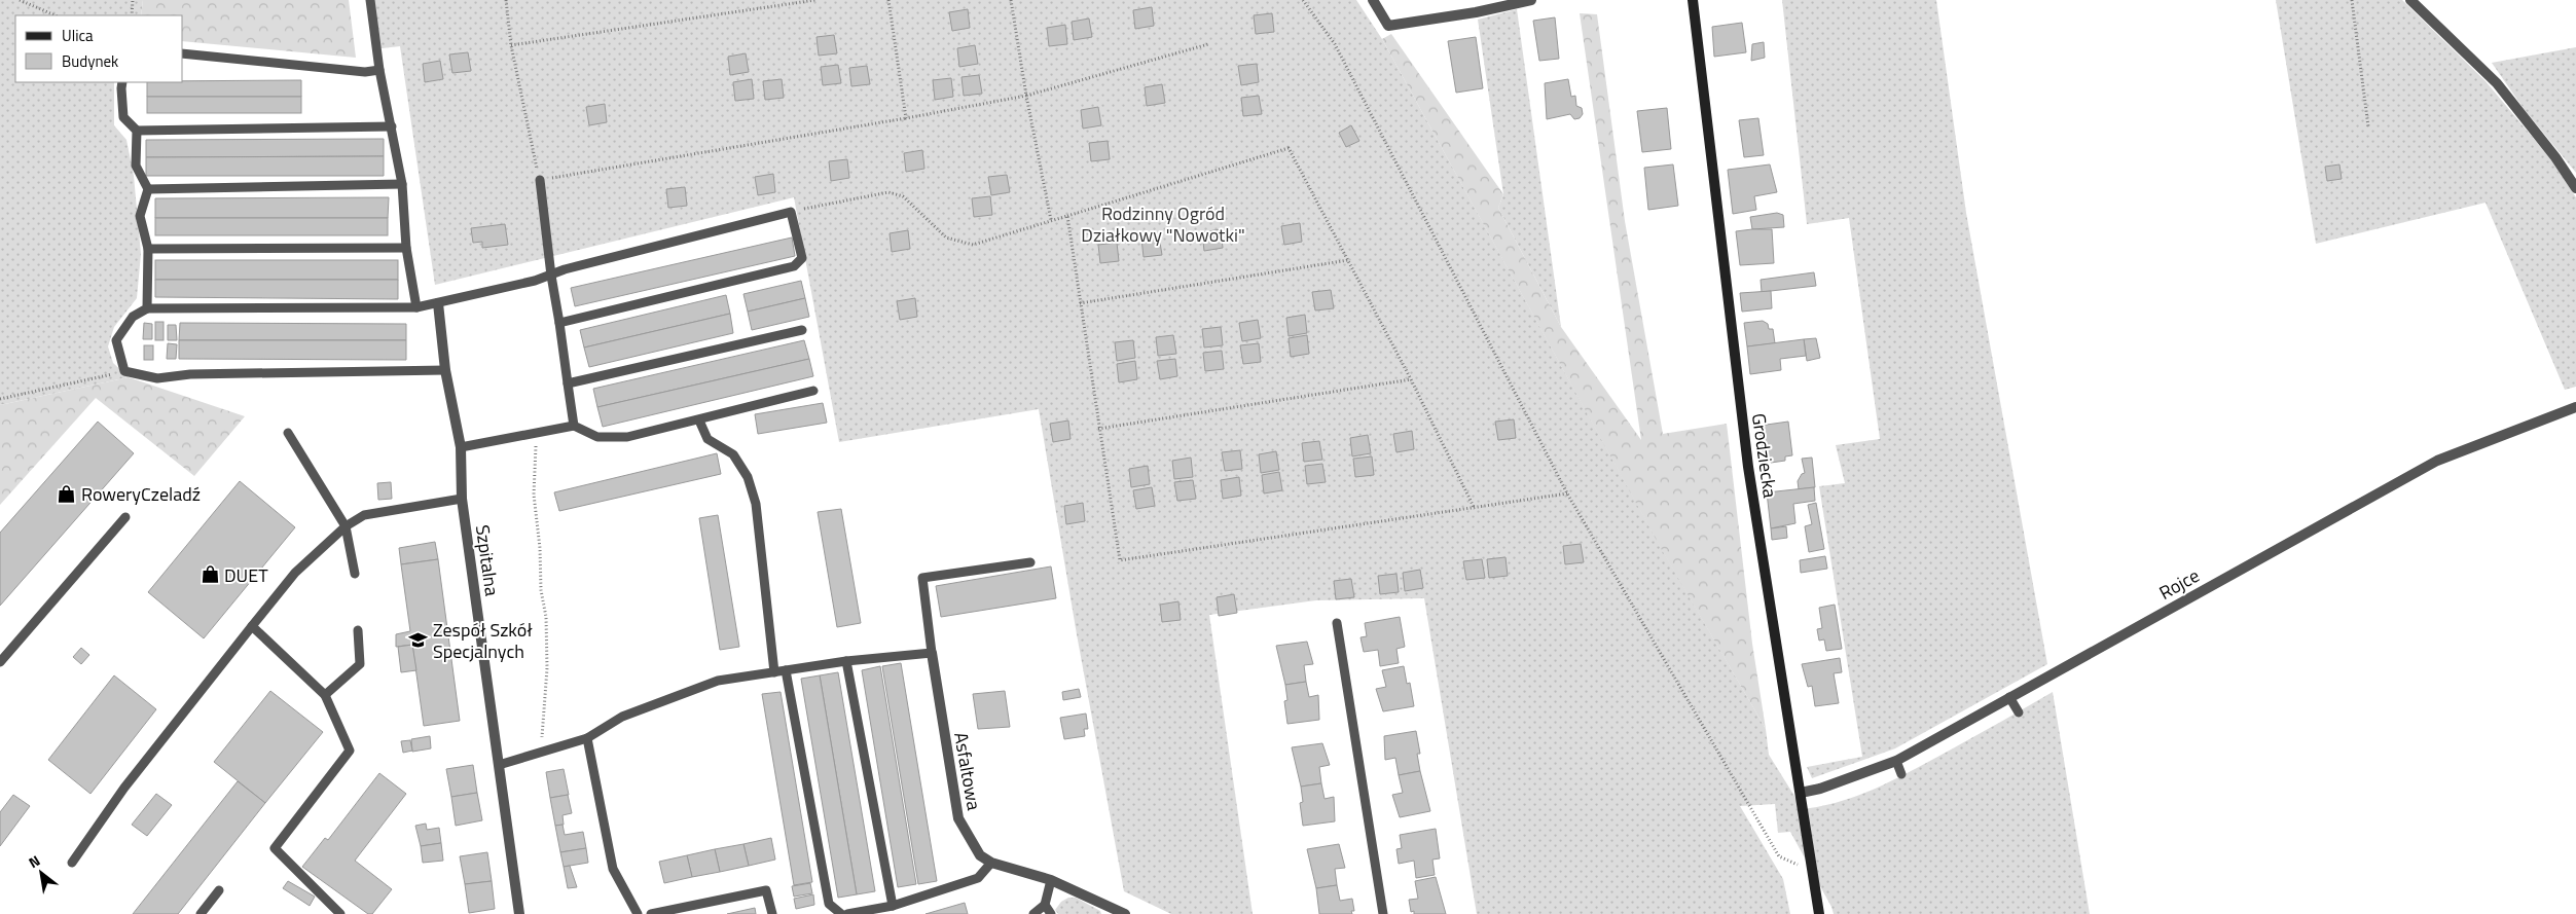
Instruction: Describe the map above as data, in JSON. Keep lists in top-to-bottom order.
{
  "streets": {
    "street": [
      "Grodziecka",
      "Szpitalna",
      "Rojce",
      "Asfaltowa"
    ]
  },
  "crossings": [
    ["Grodziecka", "Rojce"]
  ],
  "parks": ["Rodzinny Ogród Działkowy \"Nowotki\""],
  "places": {
    "shop": ["RoweryCzeladź", "DUET"],
    "school or university": ["Zespół Szkół Specjalnych"]
  },
  "legend": ["Ulica", "Budynek"],
  "north": "top left"
}
